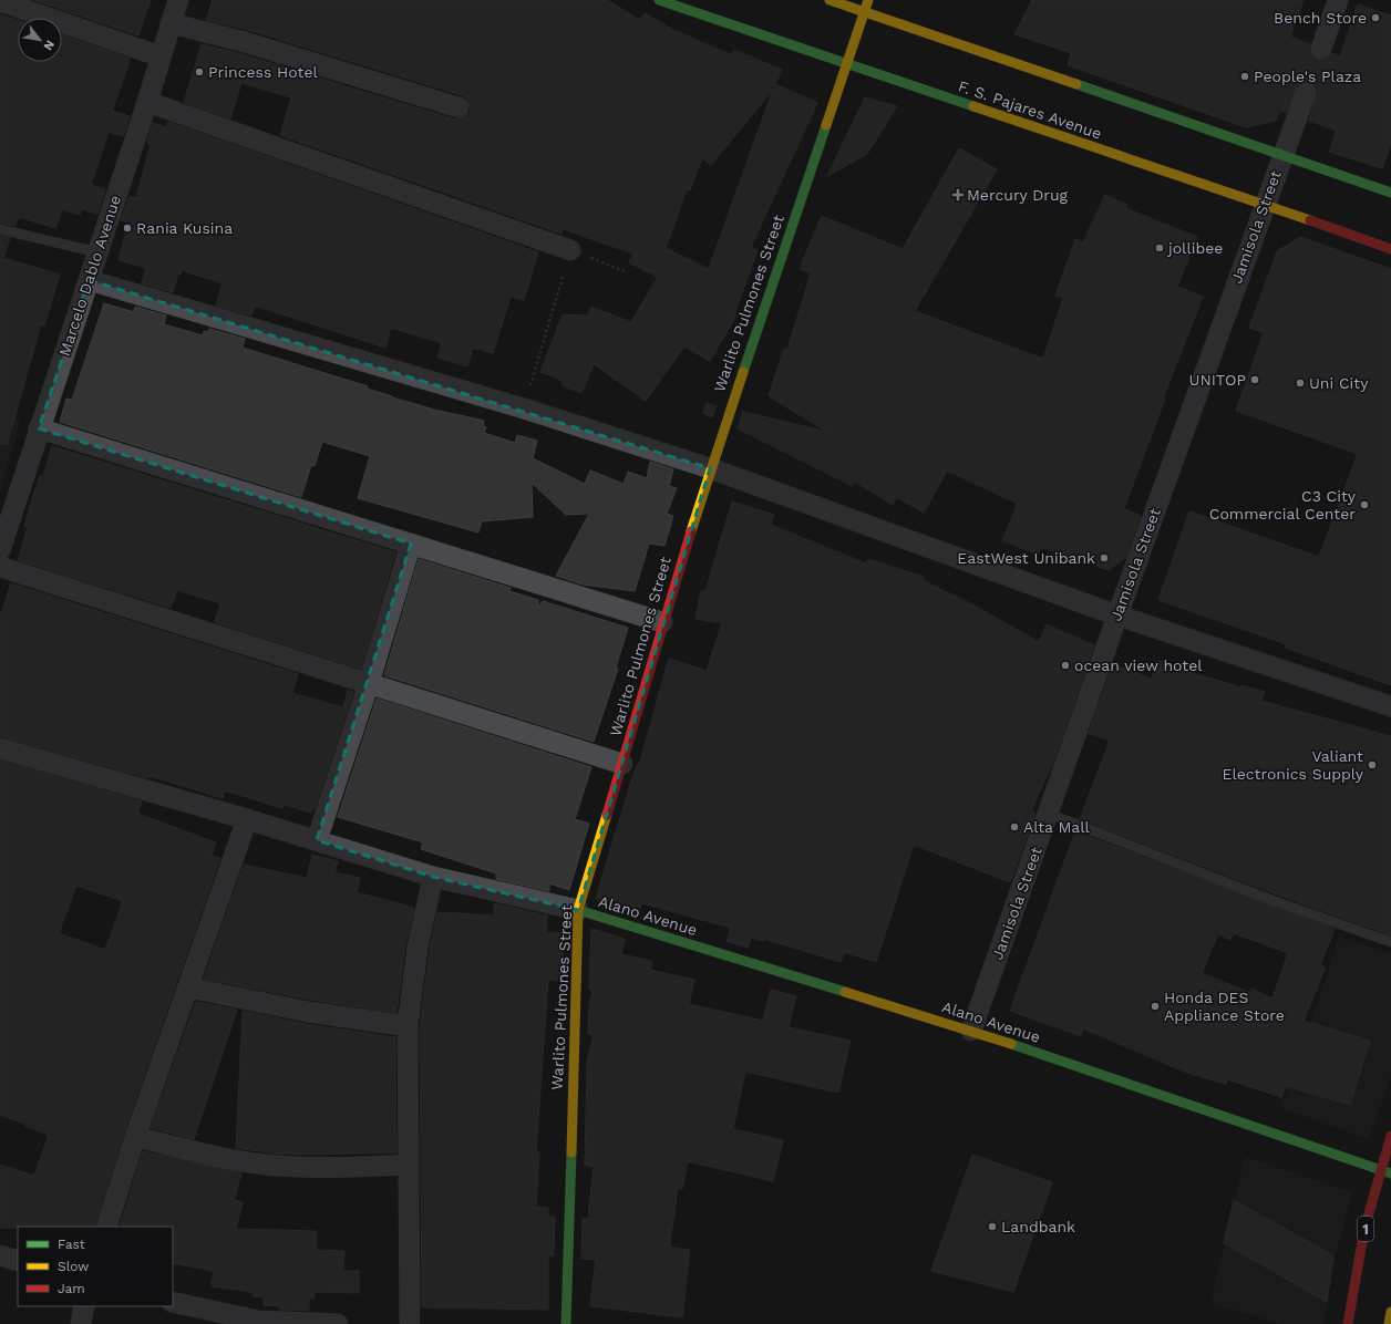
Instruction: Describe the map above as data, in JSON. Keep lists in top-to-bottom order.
{
  "streets": {
    "street": [
      "F. S. Pajares Avenue",
      "Jamisola Street",
      "Marcelo Dablo Avenue",
      "Warlito Pulmones Street",
      "Alano Avenue",
      "1"
    ]
  },
  "crossings": [
    ["F. S. Pajares Avenue", "Jamisola Street"],
    ["F. S. Pajares Avenue", "Warlito Pulmones Street"],
    ["Jamisola Street", "Alano Avenue"],
    ["Warlito Pulmones Street", "Alano Avenue"],
    ["Alano Avenue", "1"]
  ],
  "places": {
    "other": [
      "Bench Store",
      "Princess Hotel",
      "People's Plaza",
      "Rania Kusina",
      "jollibee",
      "UNITOP",
      "Uni City",
      "C3 City Commercial Center",
      "EastWest Unibank",
      "ocean view hotel",
      "Valiant Electronics Supply",
      "Alta Mall",
      "Honda DES Appliance Store",
      "Landbank"
    ],
    "health": ["Mercury Drug"]
  },
  "legend": ["Fast", "Slow", "Jam"],
  "north": "bottom right"
}
